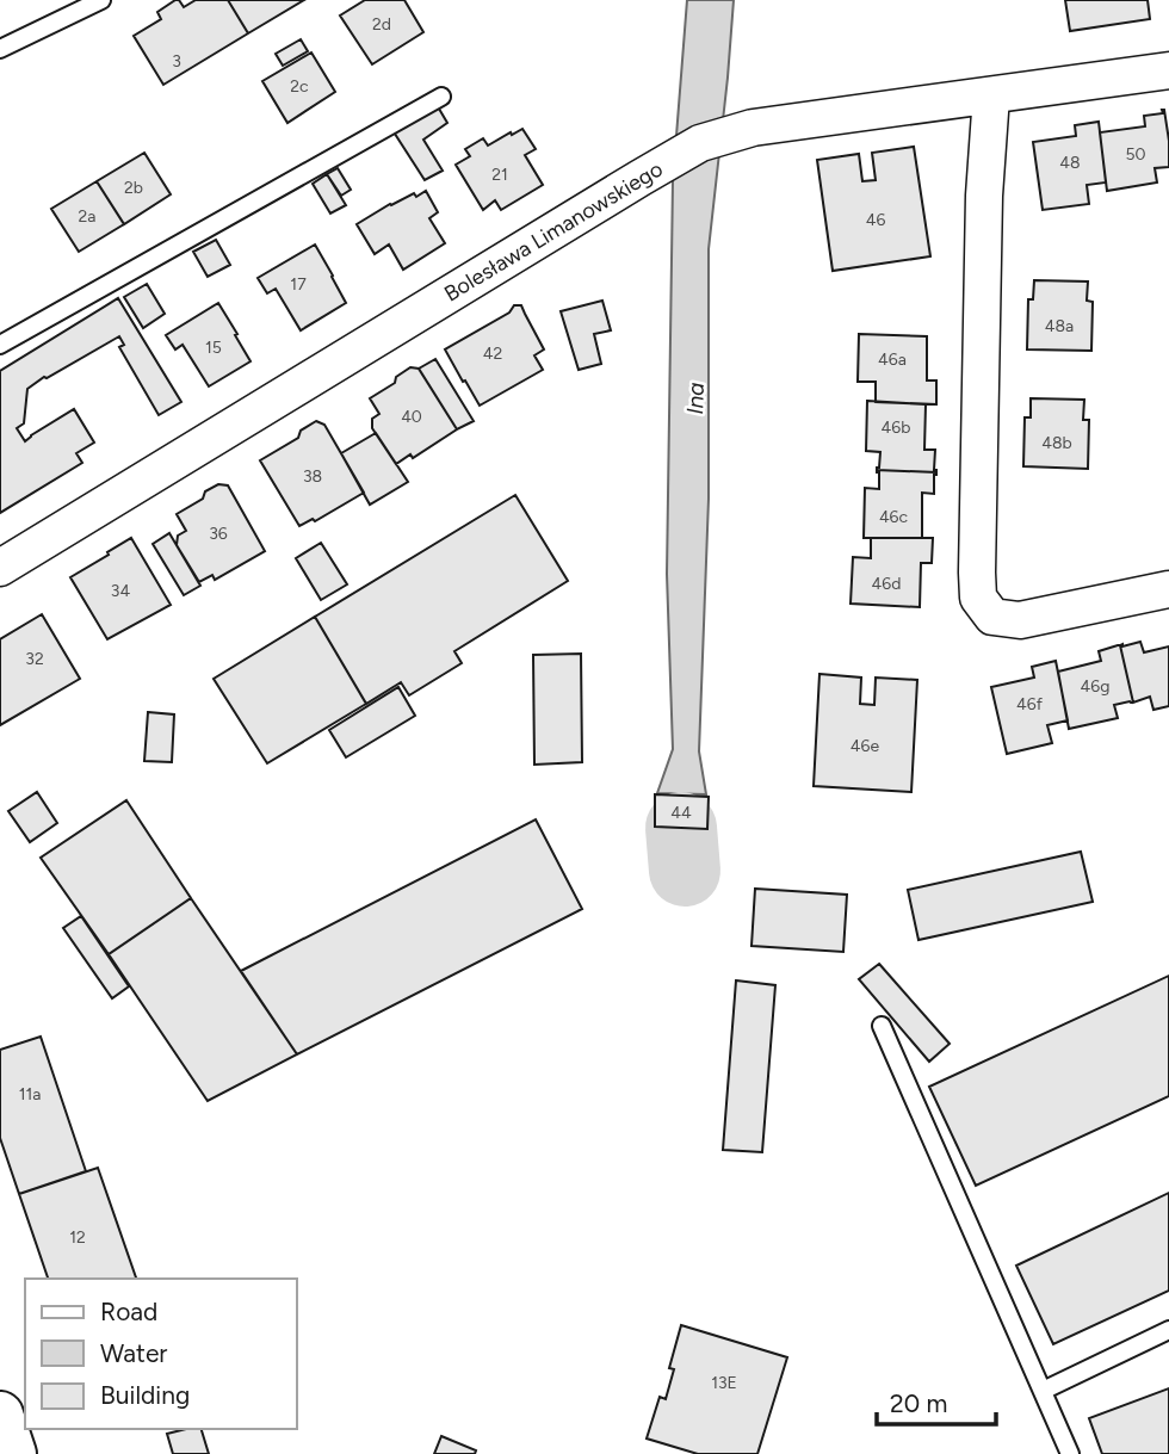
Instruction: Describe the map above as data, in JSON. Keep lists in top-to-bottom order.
{
  "streets": {
    "street": ["Bolesława Limanowskiego"]
  },
  "water": ["Ina"],
  "house_numbers": [
    "2d",
    "3",
    "2c",
    "50",
    "48",
    "21",
    "2b",
    "2a",
    "46",
    "17",
    "48a",
    "15",
    "42",
    "46a",
    "40",
    "46b",
    "48b",
    "38",
    "46c",
    "36",
    "46d",
    "34",
    "32",
    "46g",
    "46f",
    "46e",
    "44",
    "11a",
    "12",
    "13E"
  ],
  "legend": ["Road", "Water", "Building"],
  "scale_bar": "20 m"
}
